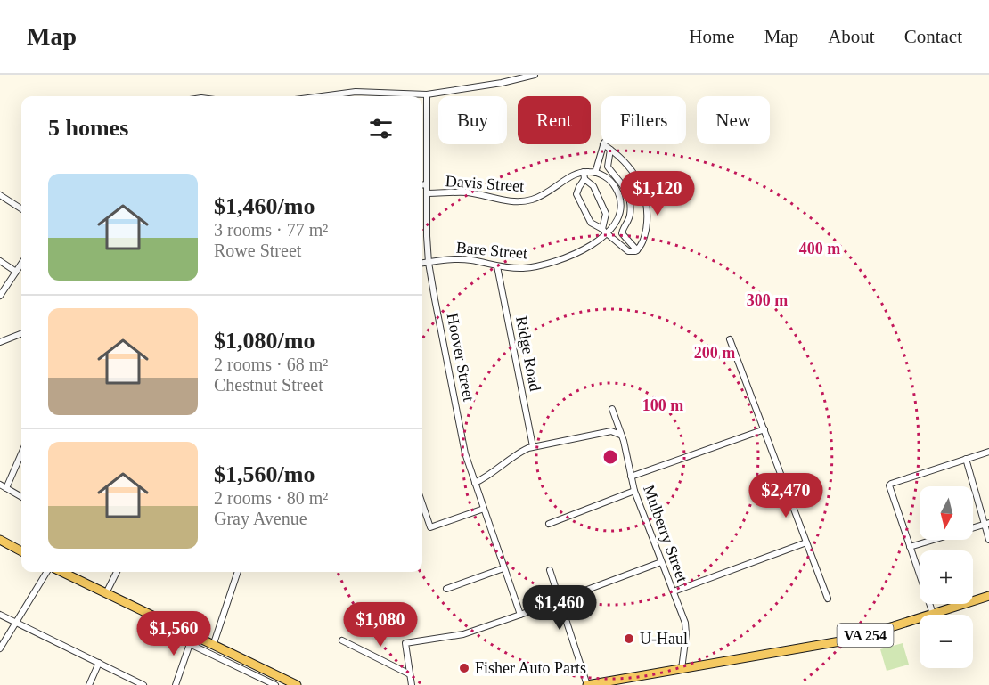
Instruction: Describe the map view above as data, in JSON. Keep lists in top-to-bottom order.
{
  "streets": {
    "main road": ["VA 254"],
    "street": [
      "Davis Street",
      "Bare Street",
      "Ridge Road",
      "Hoover Street",
      "Mulberry Street"
    ]
  },
  "crossings": [
    ["Davis Street", "Hoover Street"],
    ["Bare Street", "Ridge Road"],
    ["Bare Street", "Hoover Street"],
    ["Mulberry Street", "VA 254"]
  ],
  "places": ["U-Haul", "Fisher Auto Parts"],
  "north": "bottom",
  "page": {
    "header": "Map",
    "nav": [
      "Home",
      "Map",
      "About",
      "Contact"
    ],
    "chip": [
      "Buy",
      "Rent",
      "Filters",
      "New"
    ],
    "heading": "5 homes",
    "list": [
      {
        "name": "$1,460/mo",
        "note": "3 rooms · 77 m² · Rowe Street"
      },
      {
        "name": "$1,080/mo",
        "note": "2 rooms · 68 m² · Chestnut Street"
      },
      {
        "name": "$1,560/mo",
        "note": "2 rooms · 80 m² · Gray Avenue"
      }
    ],
    "price": [
      "$1,120",
      "$2,470",
      "$1,460",
      "$1,080",
      "$1,560"
    ],
    "map_buttons": ["+", "−"]
  },
  "rings": [
    "400 m",
    "300 m",
    "200 m",
    "100 m"
  ]
}
